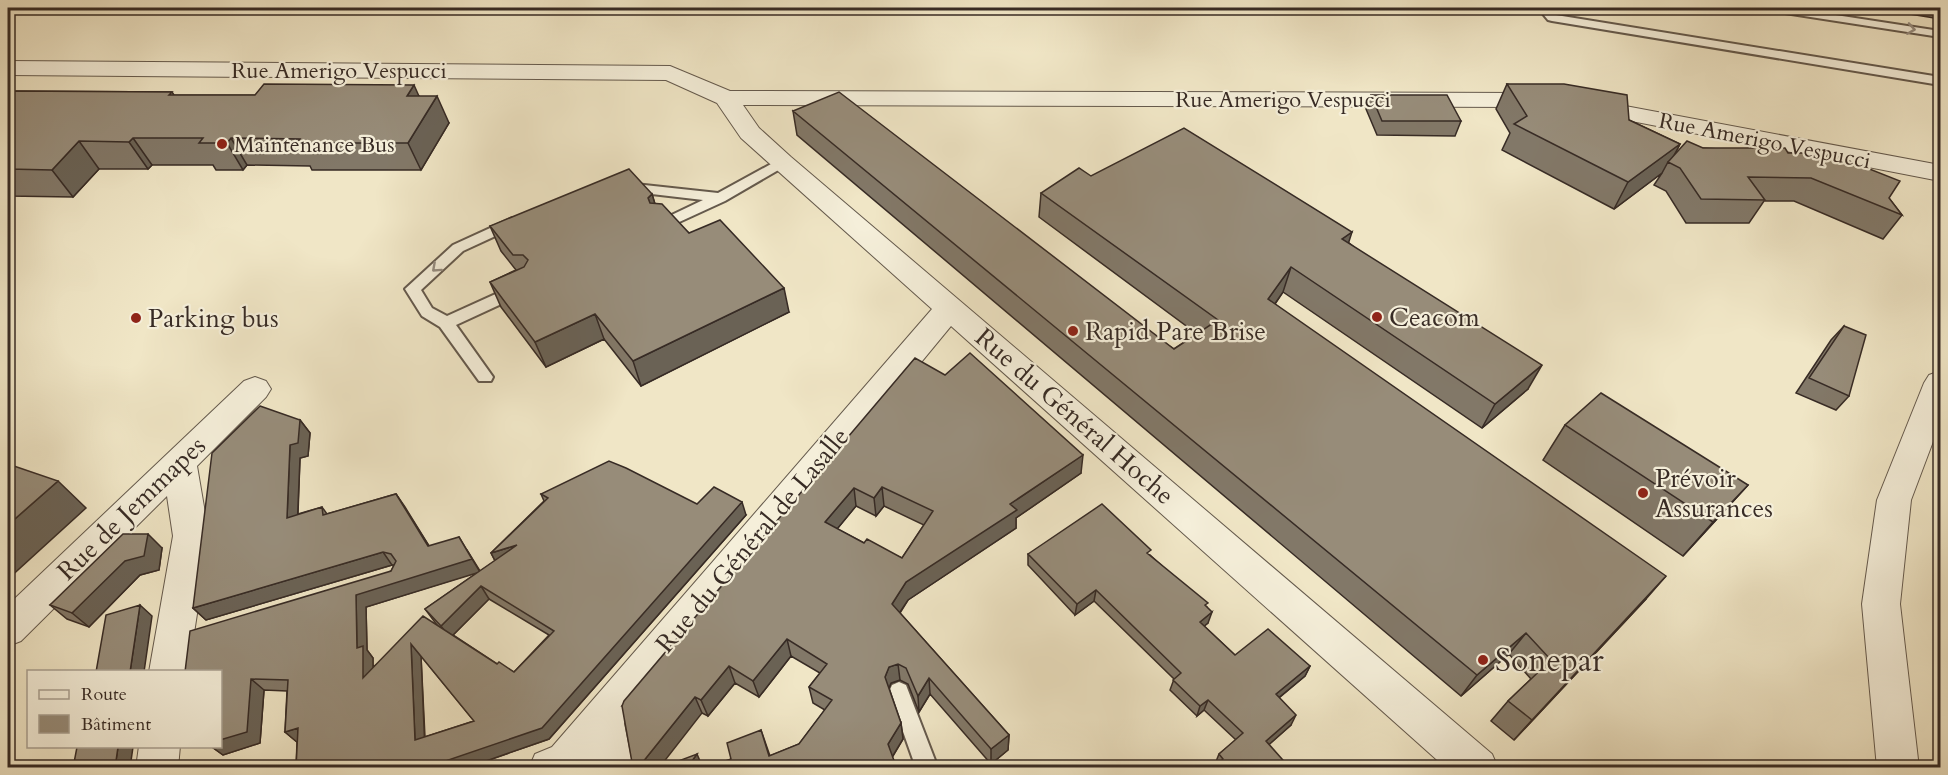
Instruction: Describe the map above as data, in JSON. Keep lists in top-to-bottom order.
{
  "streets": {
    "street": [
      "Rue Amerigo Vespucci",
      "Rue du Général Hoche",
      "Rue de Jemmapes",
      "Rue du Général de Lasalle"
    ]
  },
  "crossings": [
    ["Rue Amerigo Vespucci", "Rue du Général Hoche"],
    ["Rue du Général Hoche", "Rue du Général de Lasalle"]
  ],
  "places": [
    "Maintenance Bus",
    "Ceacom",
    "Parking bus",
    "Rapid Pare Brise",
    "Prévoir Assurances",
    "Sonepar"
  ],
  "legend": ["Route", "Bâtiment"]
}
